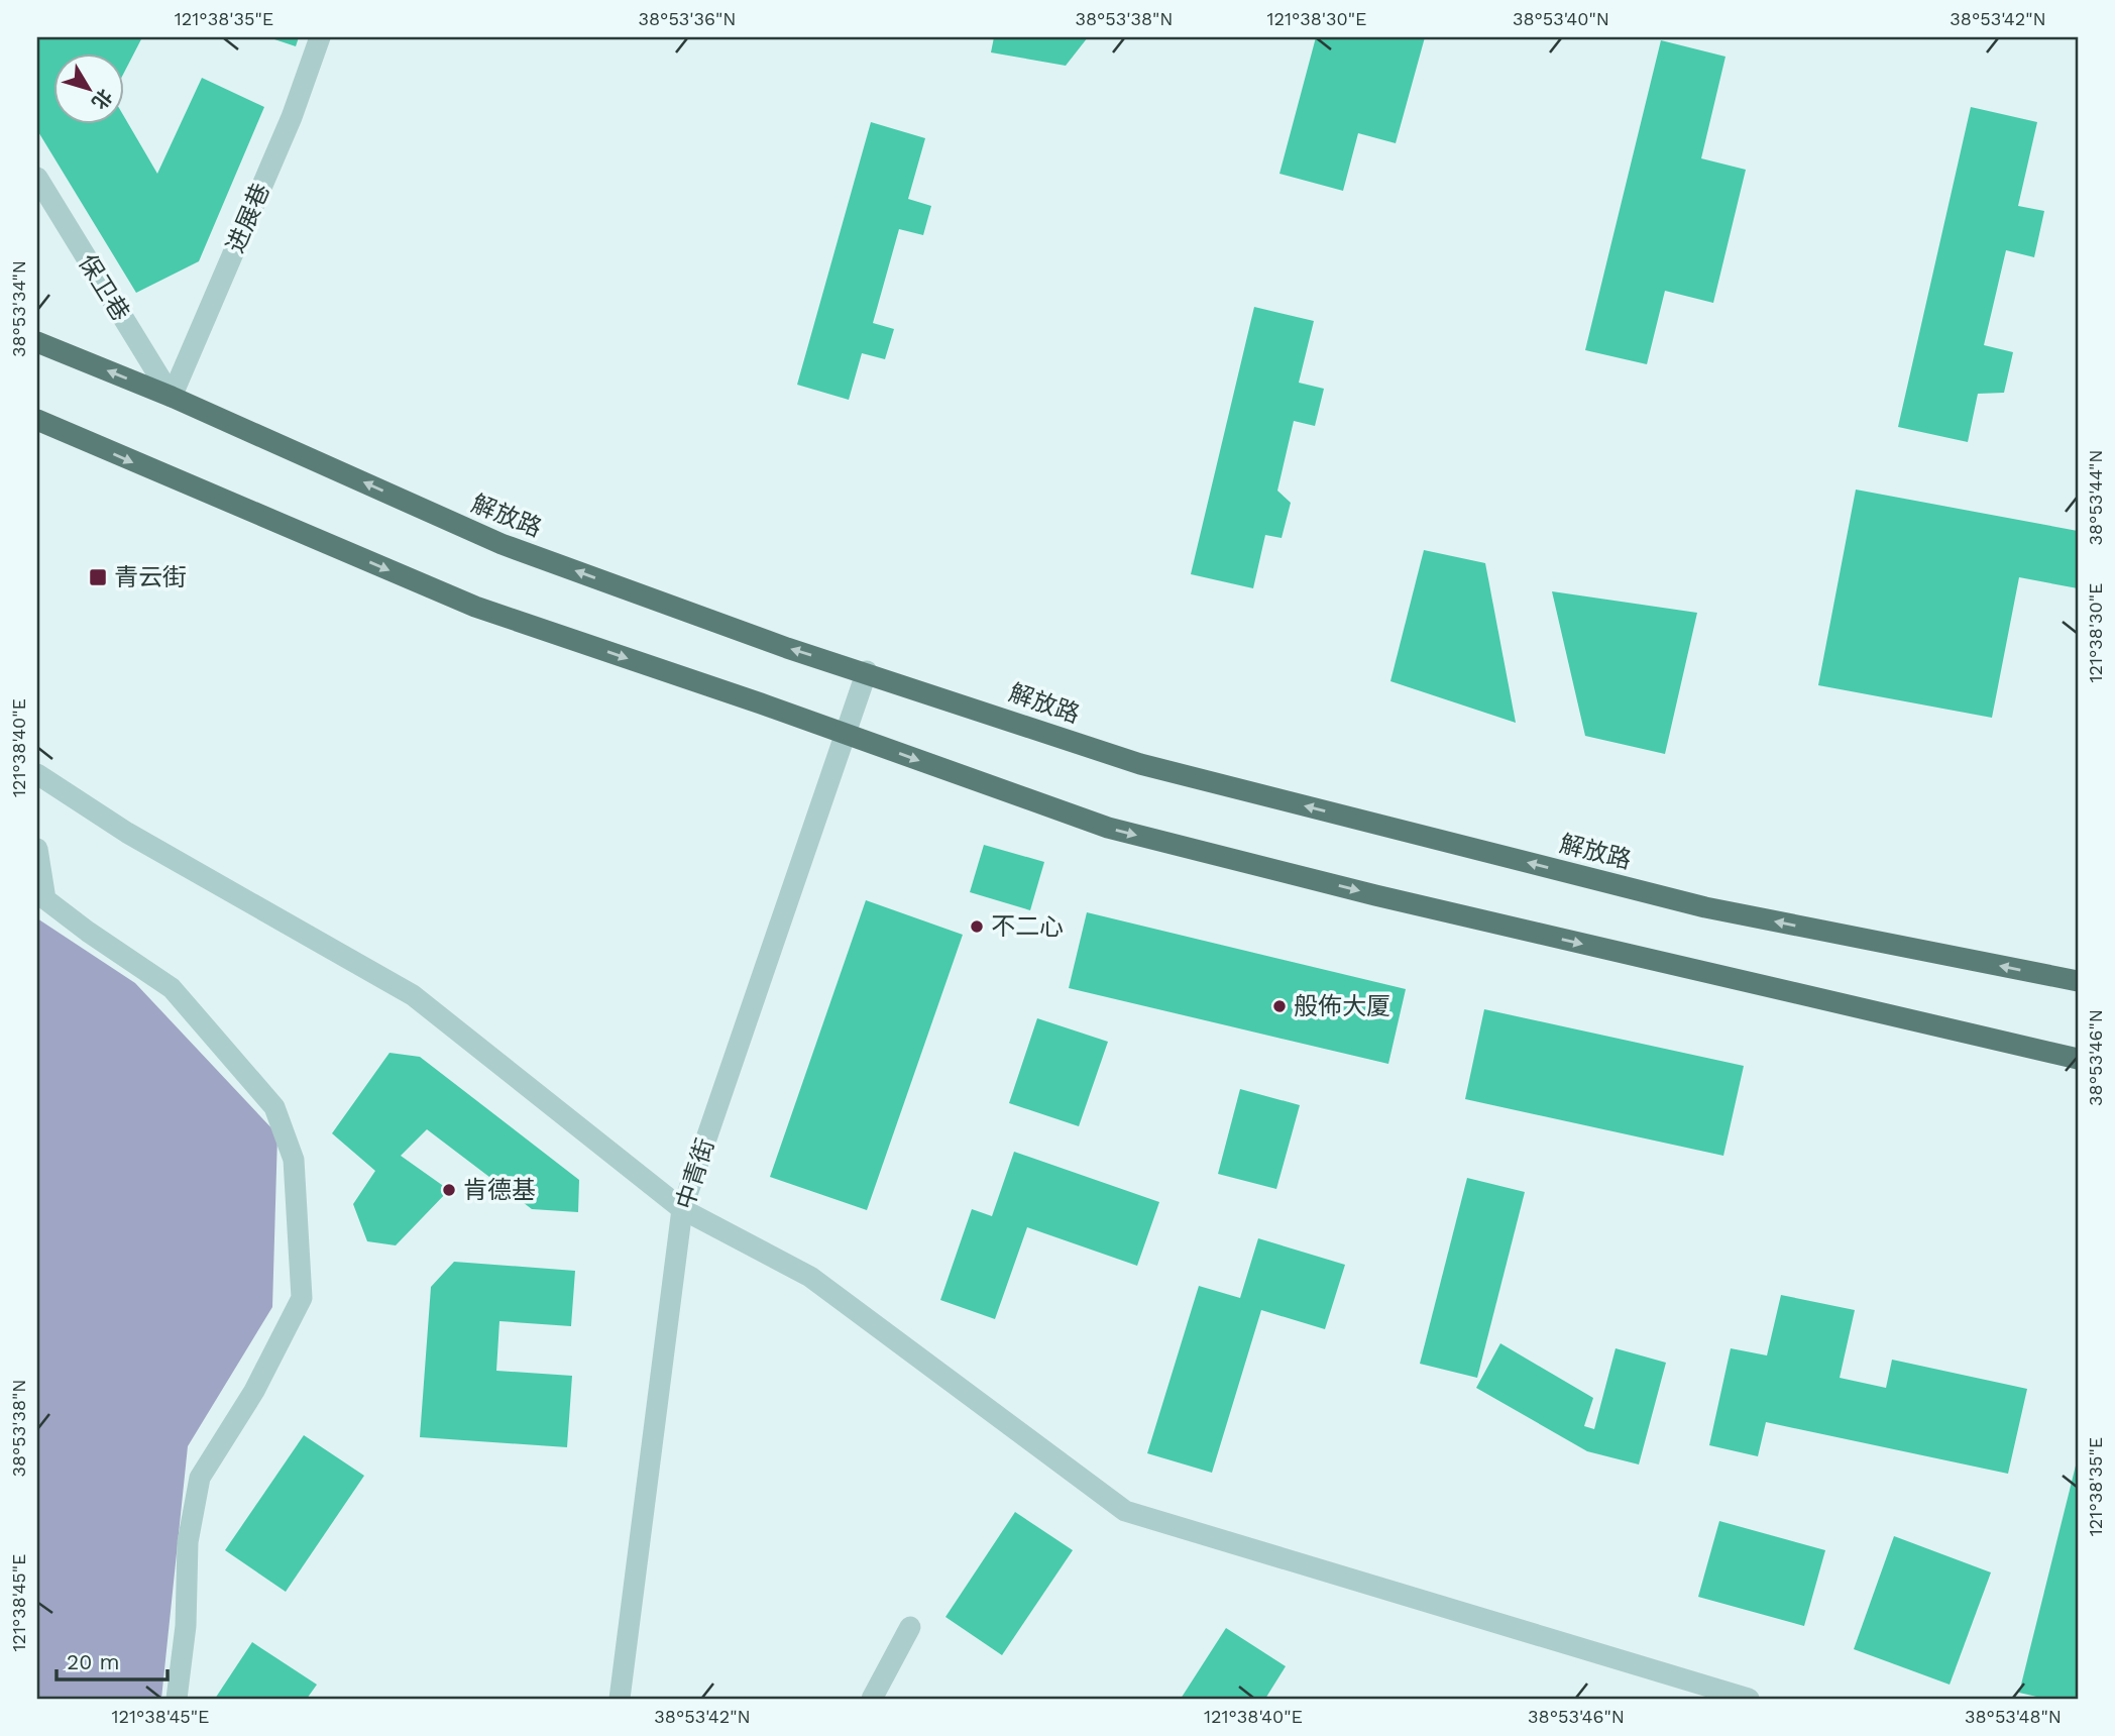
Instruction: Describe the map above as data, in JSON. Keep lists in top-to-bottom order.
{
  "streets": {
    "main road": ["解放路"],
    "street": ["进展巷", "保卫巷", "中青街"]
  },
  "crossings": [
    ["进展巷", "保卫巷"],
    ["进展巷", "解放路"],
    ["保卫巷", "解放路"],
    ["解放路", "中青街"]
  ],
  "places": {
    "transit": ["青云街"],
    "other": ["不二心", "般佈大厦", "肯德基"]
  },
  "scale_bar": "20 m",
  "north": "bottom right",
  "coordinates": [
    "121°38'35\"E",
    "38°53'36\"N",
    "38°53'38\"N",
    "121°38'30\"E",
    "38°53'40\"N",
    "38°53'42\"N",
    "38°53'34\"N",
    "38°53'44\"N",
    "121°38'40\"E",
    "38°53'46\"N",
    "121°38'45\"E",
    "38°53'48\"N"
  ]
}
